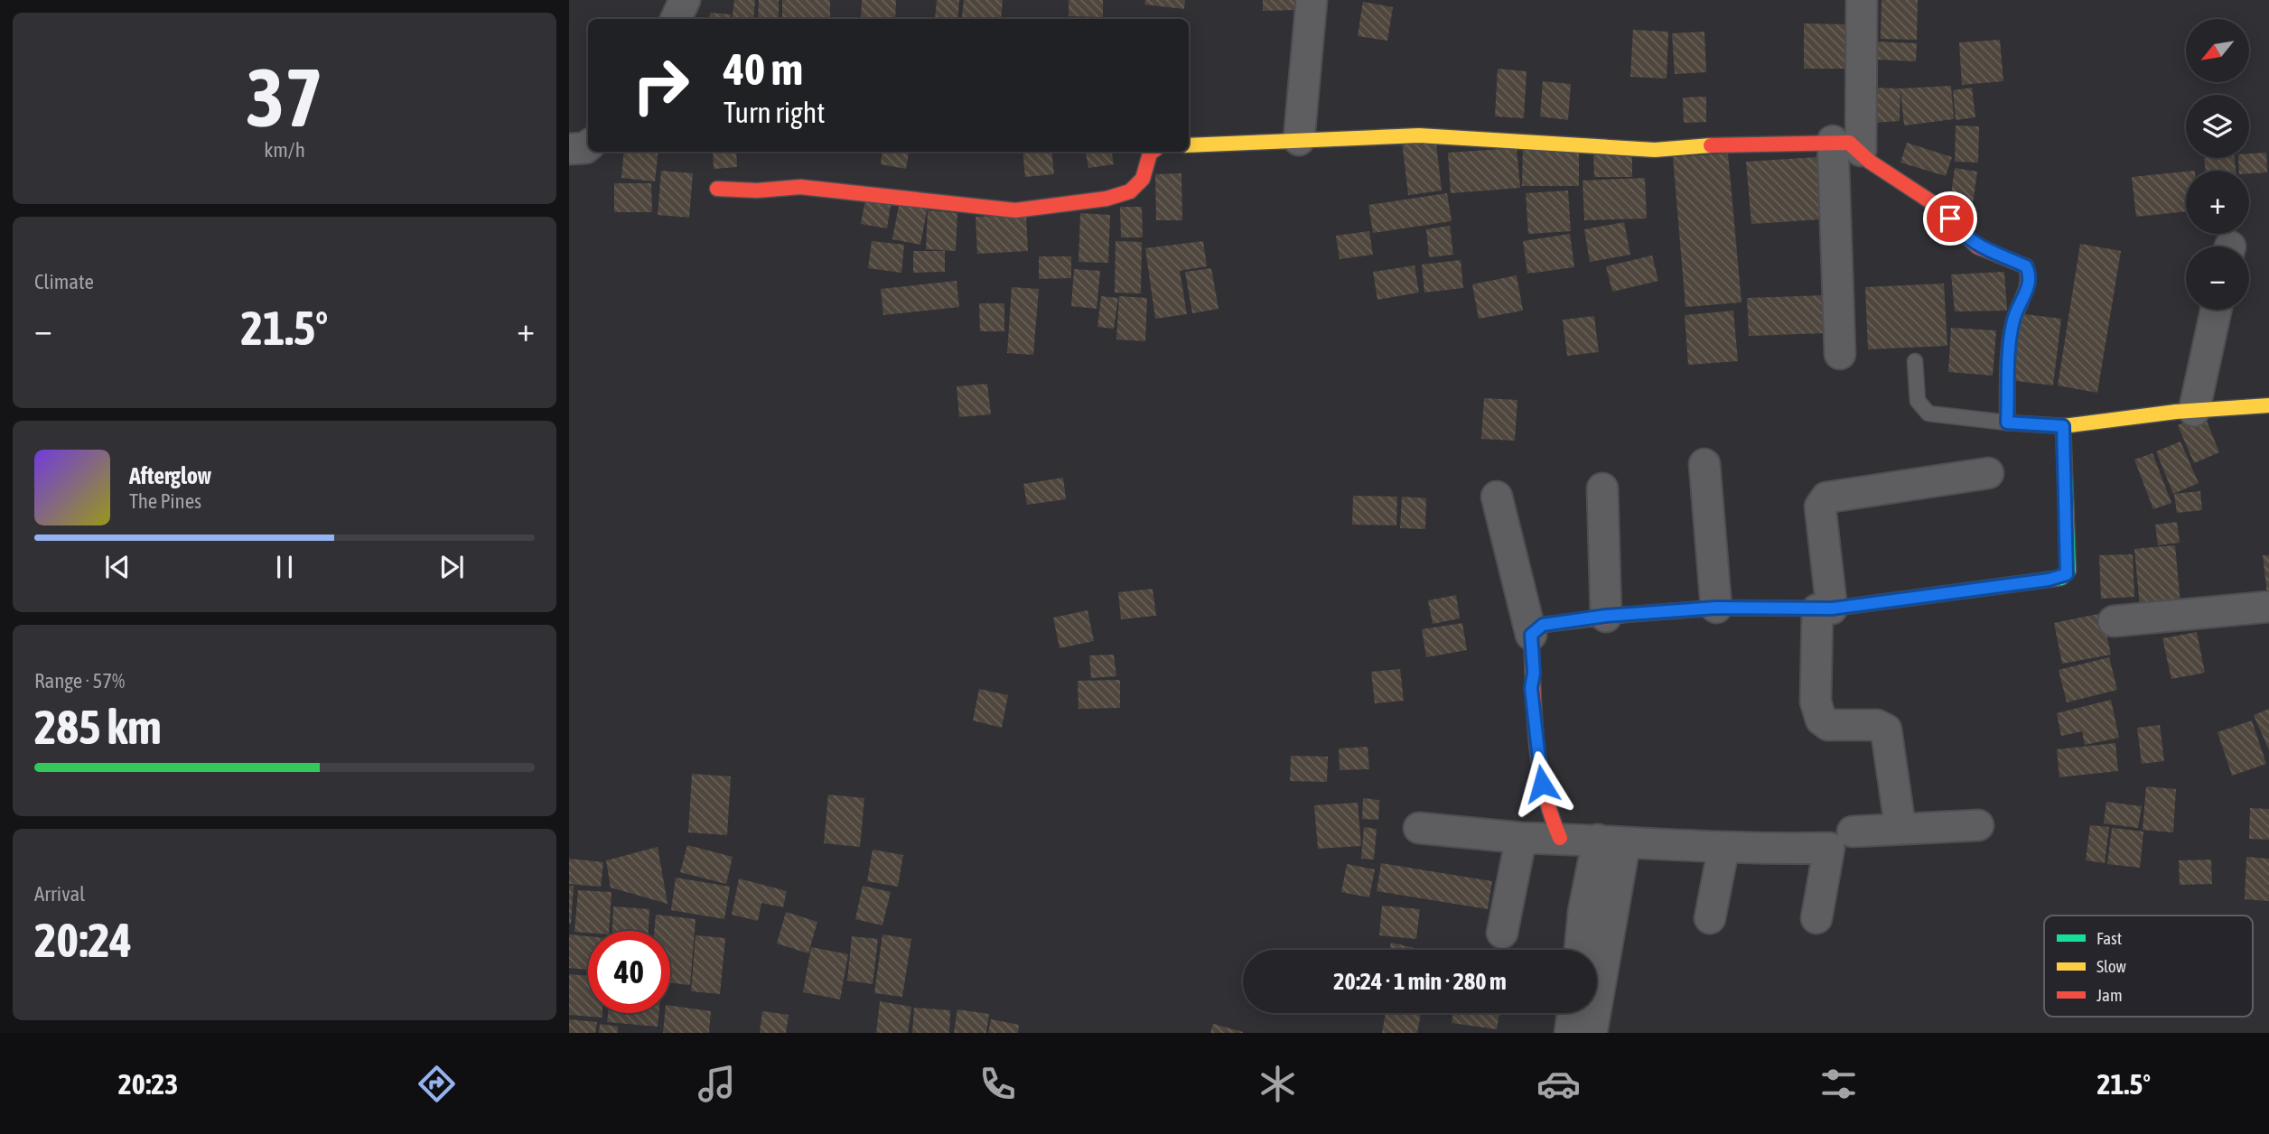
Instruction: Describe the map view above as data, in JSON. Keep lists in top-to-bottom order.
{
  "legend": ["Fast", "Slow", "Jam"],
  "north": "bottom left",
  "page": {
    "tile": [
      ["37", "km/h"],
      "Climate",
      ["Range · 57%", "285 km"],
      ["Arrival", "20:24"]
    ],
    "map_buttons": ["+", "−"],
    "turn": ["40 m", "Turn right"],
    "heat": ["−", "21.5°", "+"],
    "song": ["Afterglow", "The Pines"],
    "limit": "40",
    "trip": "20:24 · 1 min · 280 m",
    "tabs": ["20:23", "21.5°"]
  }
}
